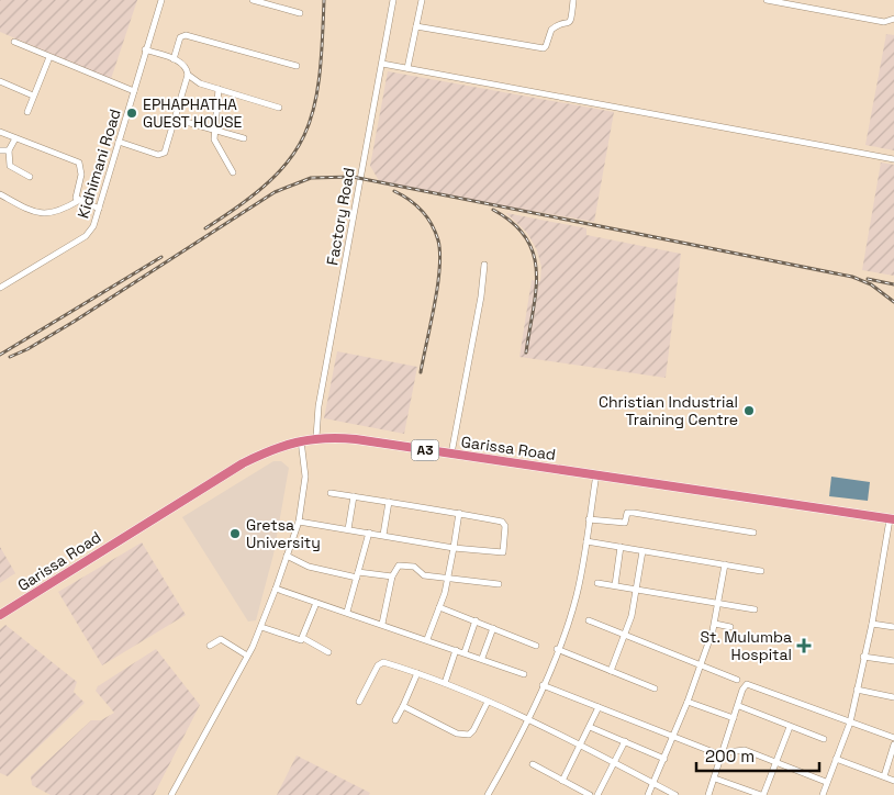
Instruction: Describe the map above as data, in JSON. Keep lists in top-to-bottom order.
{
  "streets": {
    "highway": ["Garissa Road", "A3"],
    "street": ["Kidhimani Road", "Factory Road"]
  },
  "crossings": [
    ["Factory Road", "Garissa Road"]
  ],
  "places": {
    "other": ["EPHAPHATHA GUEST HOUSE", "Christian Industrial Training Centre", "Gretsa University"],
    "health": ["St. Mulumba Hospital"]
  },
  "scale_bar": "200 m"
}
